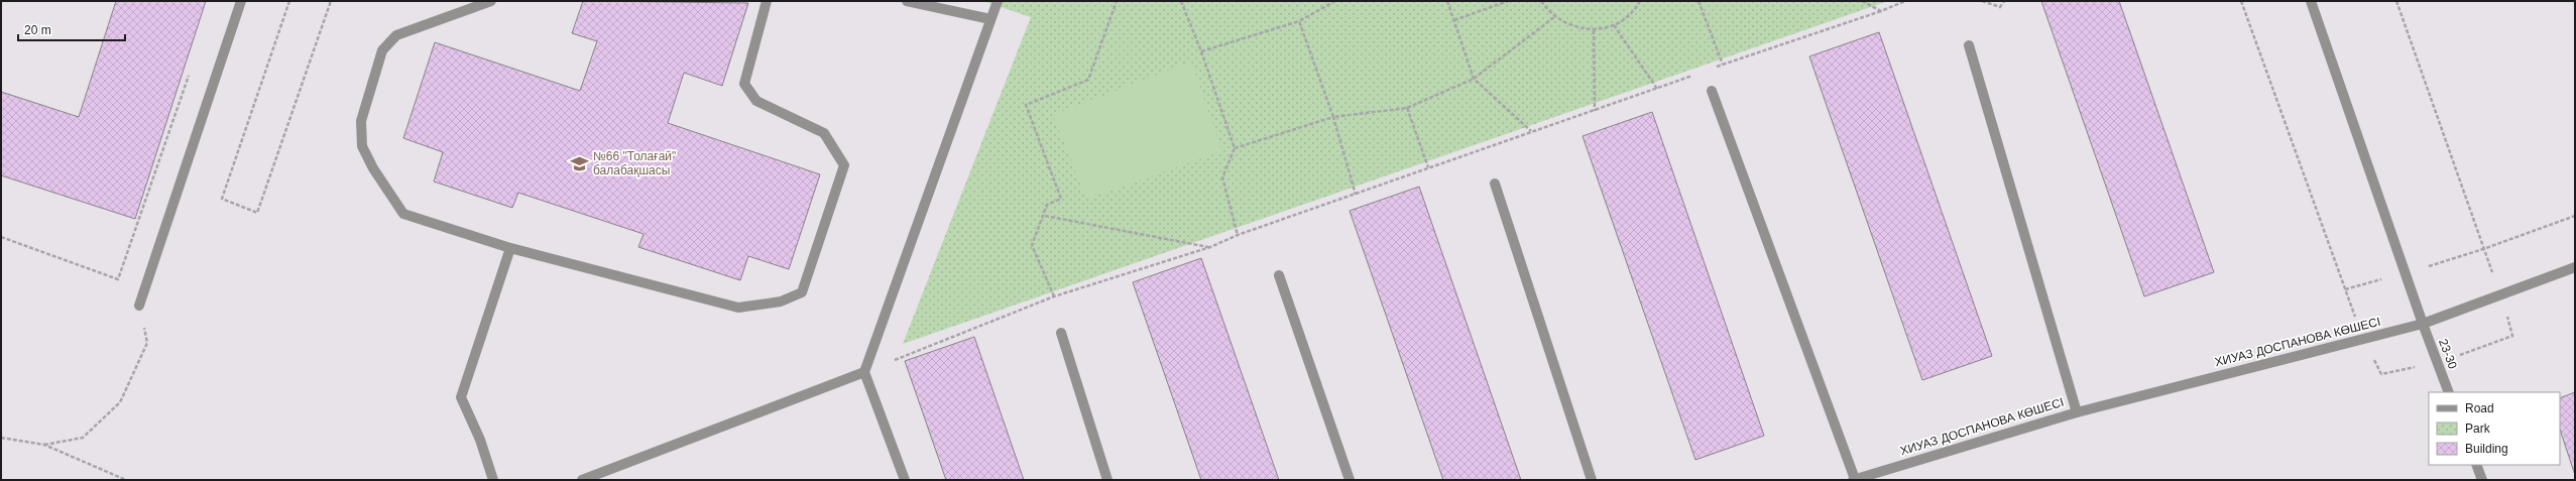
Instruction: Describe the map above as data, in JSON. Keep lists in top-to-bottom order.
{
  "streets": {
    "street": ["ХИУАЗ ДОСПАНОВА КӨШЕСІ", "23-30"]
  },
  "crossings": [
    ["ХИУАЗ ДОСПАНОВА КӨШЕСІ", "23-30"]
  ],
  "places": {
    "school or university": ["№66 \"Толағай\" балабақшасы"]
  },
  "legend": ["Road", "Park", "Building"],
  "scale_bar": "20 m"
}
